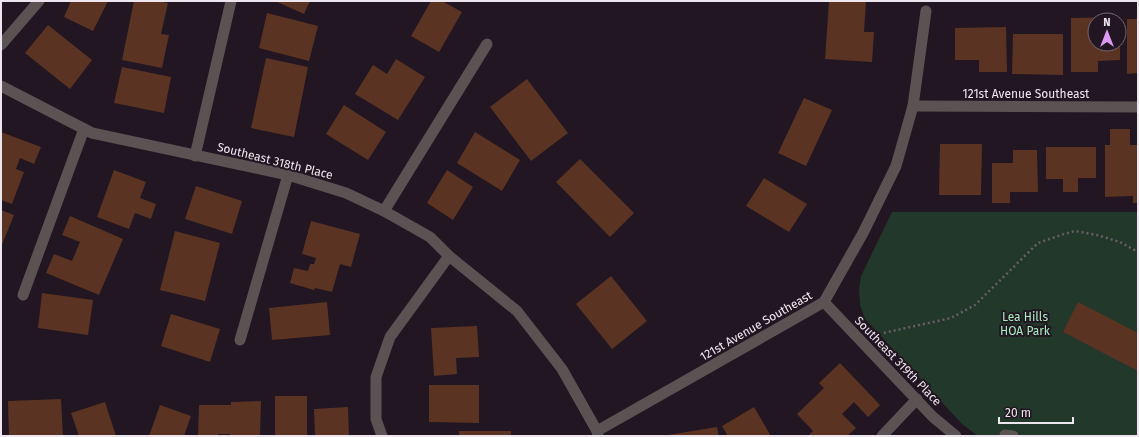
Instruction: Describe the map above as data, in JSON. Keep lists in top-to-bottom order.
{
  "streets": {
    "street": ["121st Avenue Southeast", "Southeast 318th Place", "Southeast 319th Place"]
  },
  "crossings": [
    ["121st Avenue Southeast", "Southeast 318th Place"],
    ["121st Avenue Southeast", "Southeast 319th Place"]
  ],
  "parks": ["Lea Hills HOA Park"],
  "scale_bar": "20 m",
  "north": "top"
}
